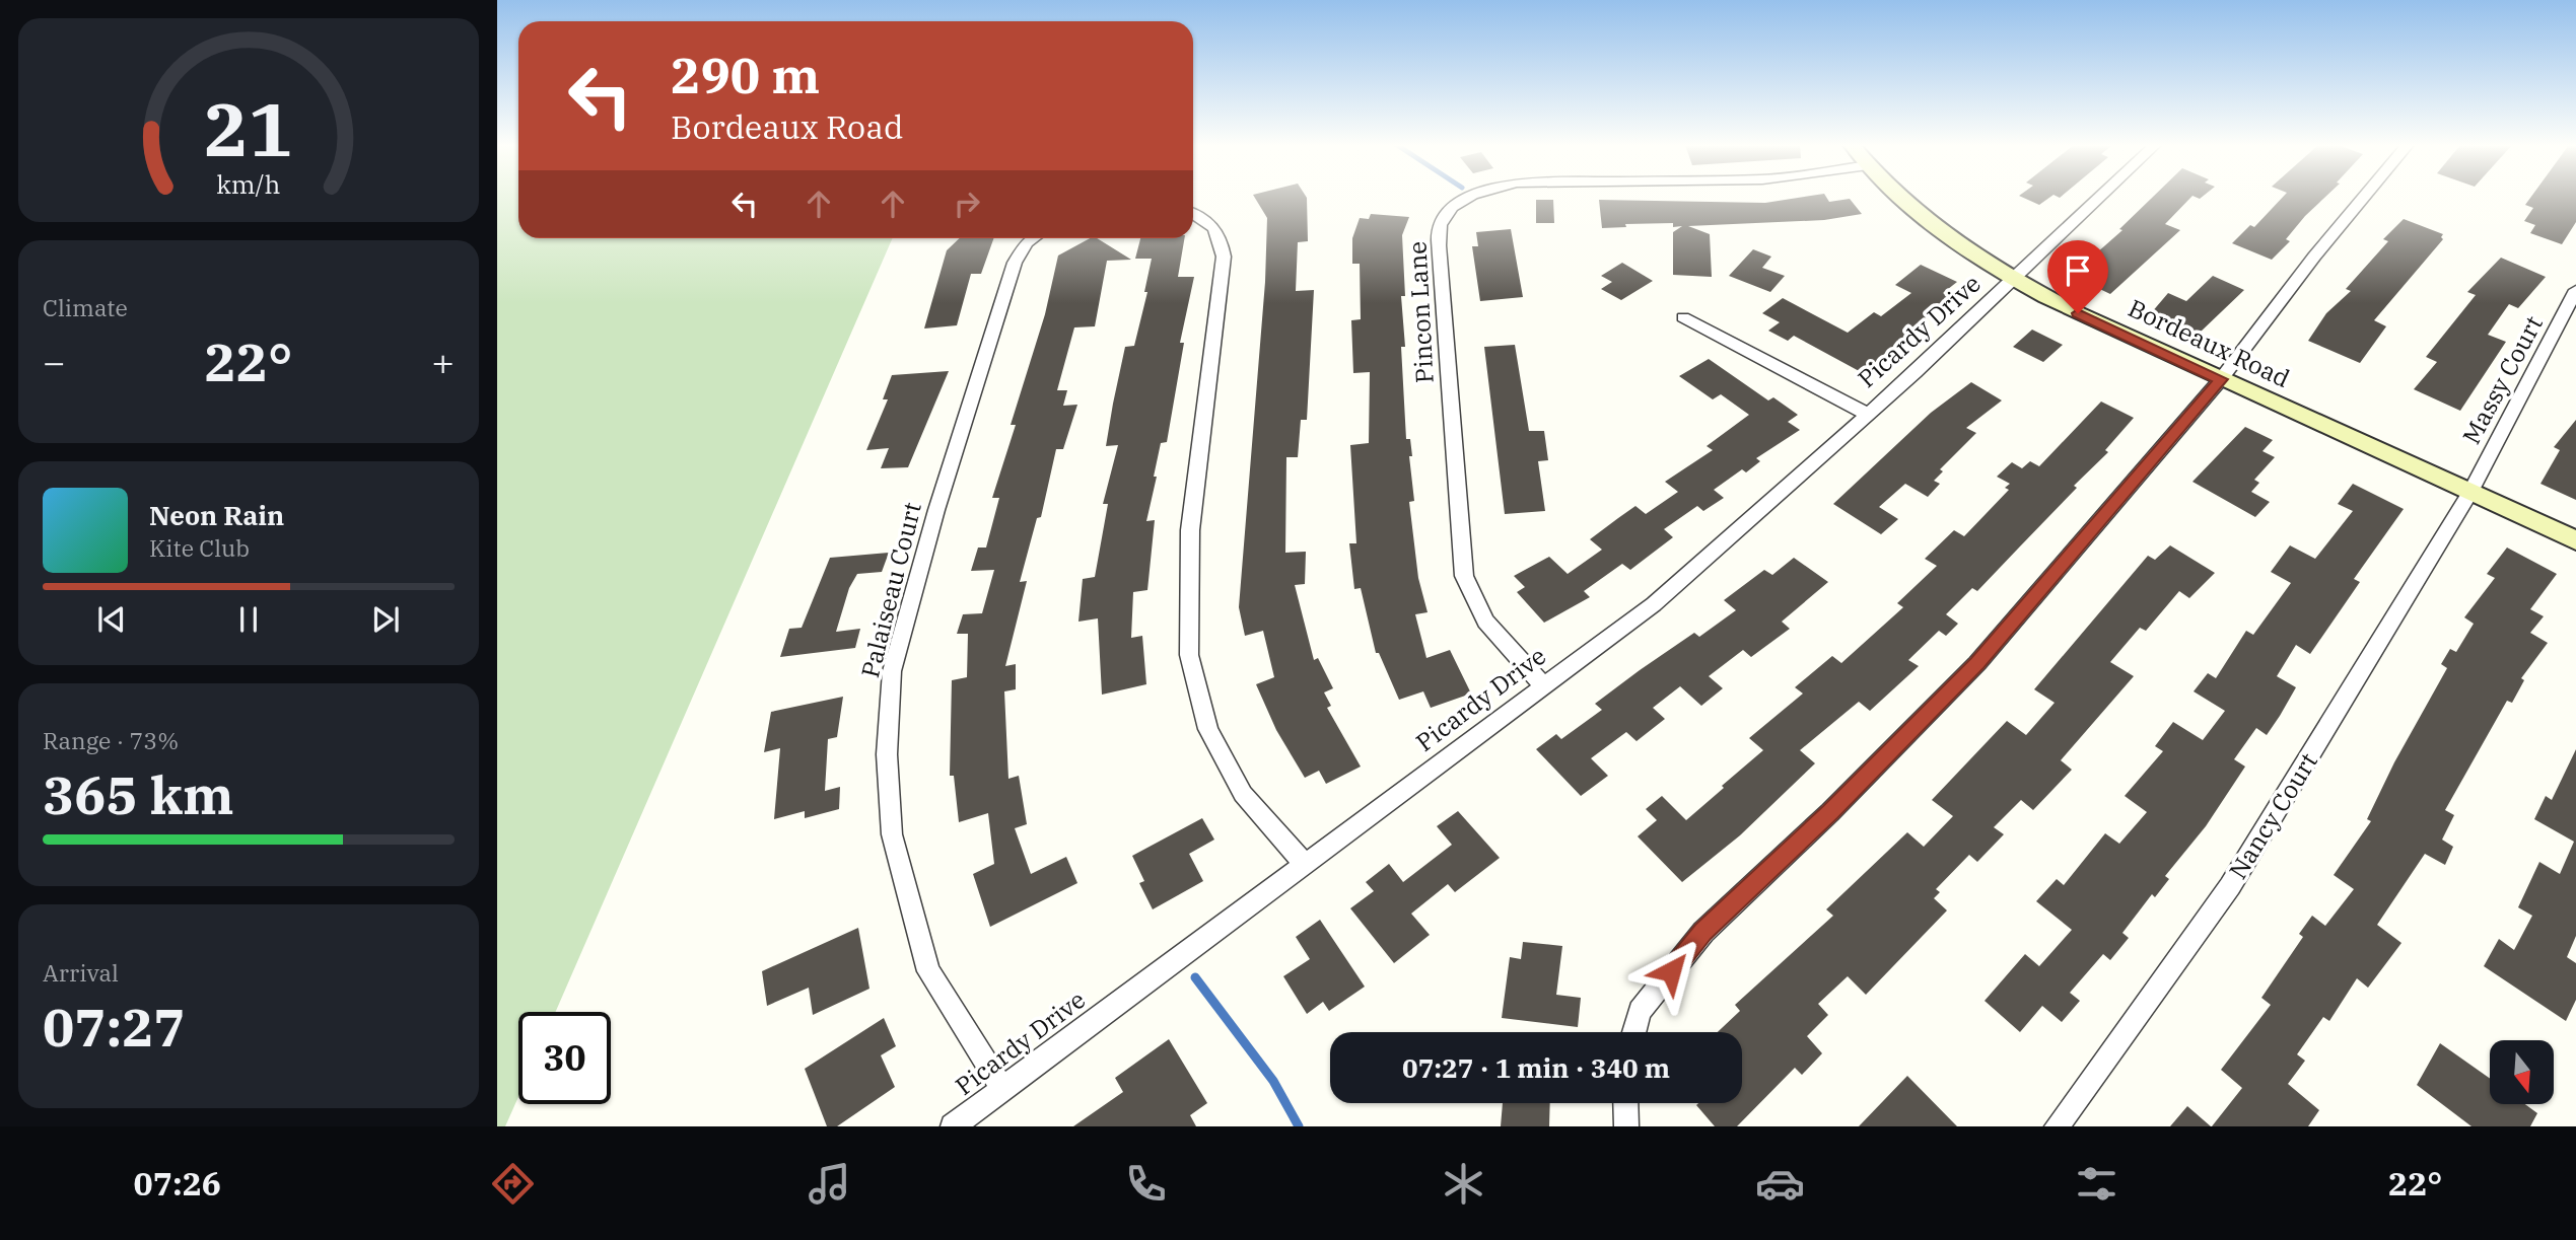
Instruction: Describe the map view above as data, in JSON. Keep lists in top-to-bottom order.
{
  "streets": {
    "street": [
      "Pincon Lane",
      "Picardy Drive",
      "Bordeaux Road",
      "Massy Court",
      "Palaiseau Court",
      "Nancy Court"
    ]
  },
  "crossings": [
    ["Pincon Lane", "Picardy Drive"],
    ["Picardy Drive", "Bordeaux Road"],
    ["Picardy Drive", "Palaiseau Court"],
    ["Bordeaux Road", "Massy Court"],
    ["Bordeaux Road", "Nancy Court"],
    ["Massy Court", "Nancy Court"]
  ],
  "north": "bottom",
  "page": {
    "turn": ["290 m", "Bordeaux Road"],
    "tile": [
      "Climate",
      ["Range · 73%", "365 km"],
      ["Arrival", "07:27"]
    ],
    "heat": ["−", "22°", "+"],
    "song": ["Neon Rain", "Kite Club"],
    "limit": "30",
    "trip": "07:27 · 1 min · 340 m",
    "tabs": ["07:26", "22°"],
    "gauge": ["21", "km/h"]
  }
}
